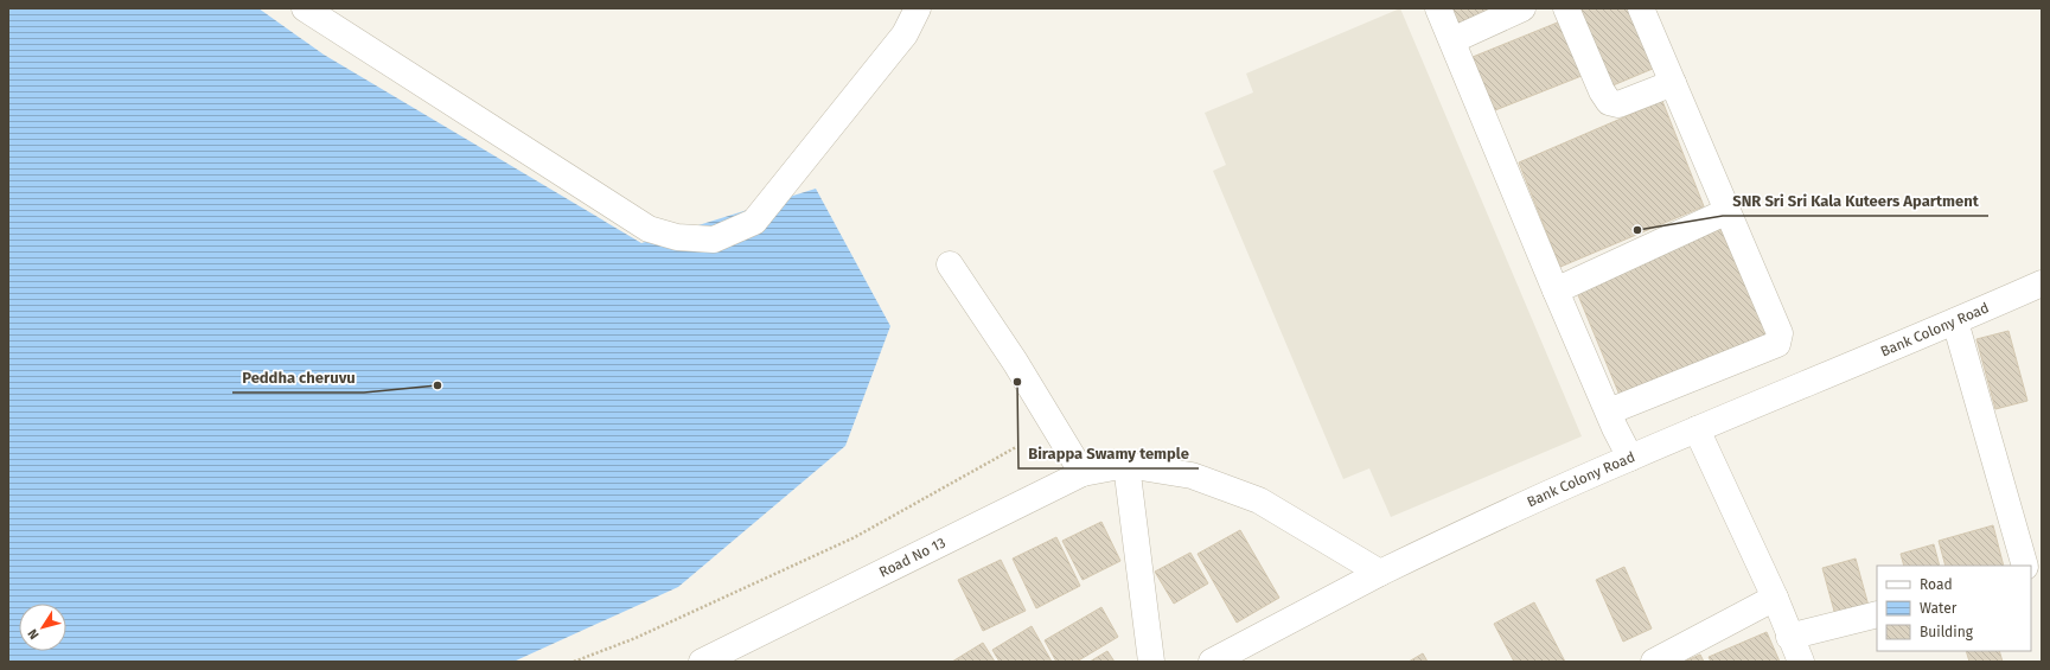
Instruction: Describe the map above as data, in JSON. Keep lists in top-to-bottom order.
{
  "streets": {
    "street": ["Bank Colony Road", "Road No 13"]
  },
  "places": ["SNR Sri Sri Kala Kuteers Apartment", "Birappa Swamy temple", "Peddha cheruvu"],
  "legend": ["Road", "Water", "Building"],
  "north": "bottom left"
}
